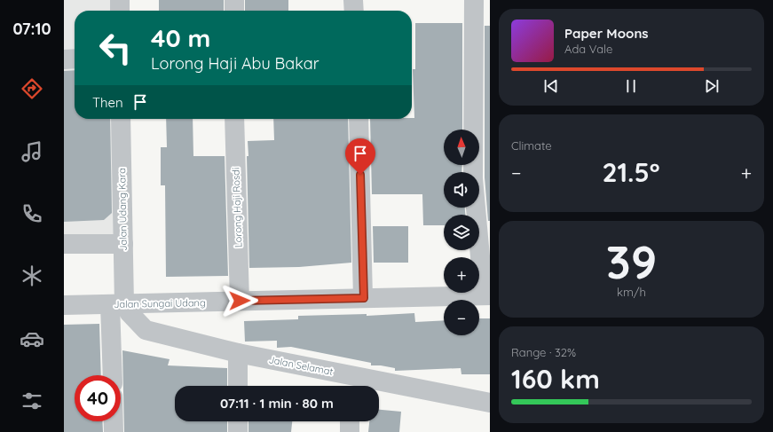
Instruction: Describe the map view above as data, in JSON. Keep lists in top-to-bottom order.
{
  "streets": {
    "street": [
      "Lorong Haji Rosdi",
      "Jalan Udang Kara",
      "Jalan Sungai Udang",
      "Jalan Selamat"
    ]
  },
  "crossings": [
    ["Lorong Haji Rosdi", "Jalan Sungai Udang"],
    ["Jalan Udang Kara", "Jalan Sungai Udang"],
    ["Jalan Udang Kara", "Jalan Selamat"],
    ["Jalan Sungai Udang", "Jalan Selamat"]
  ],
  "north": "top",
  "page": {
    "tabs": "07:10",
    "turn": ["40 m", "Lorong Haji Abu Bakar"],
    "song": ["Paper Moons", "Ada Vale"],
    "then": "Then",
    "tile": [
      "Climate",
      ["39", "km/h"],
      ["Range · 32%", "160 km"]
    ],
    "map_buttons": ["+", "−"],
    "heat": ["−", "21.5°", "+"],
    "limit": "40",
    "trip": "07:11 · 1 min · 80 m"
  }
}
